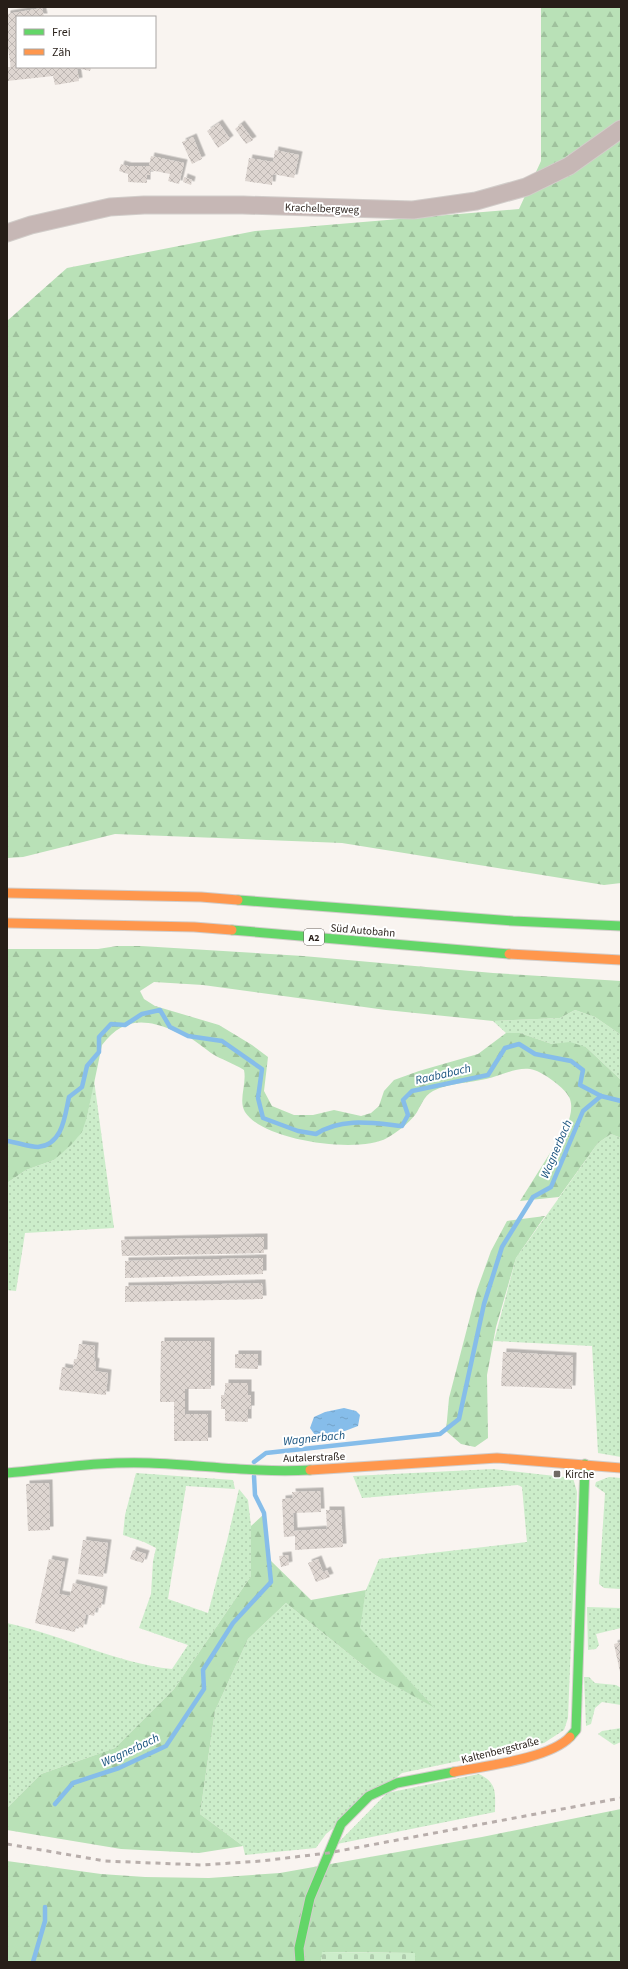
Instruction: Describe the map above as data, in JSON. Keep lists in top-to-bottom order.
{
  "streets": {
    "main road": [
      "Süd Autobahn",
      "A2",
      "Autalerstraße",
      "Kaltenbergstraße"
    ],
    "street": ["Krachelbergweg"]
  },
  "crossings": [
    ["Autalerstraße", "Kaltenbergstraße"]
  ],
  "water": ["Raababach", "Wagnerbach"],
  "places": {
    "transit": ["Kirche"]
  },
  "legend": ["Frei", "Zäh"]
}
